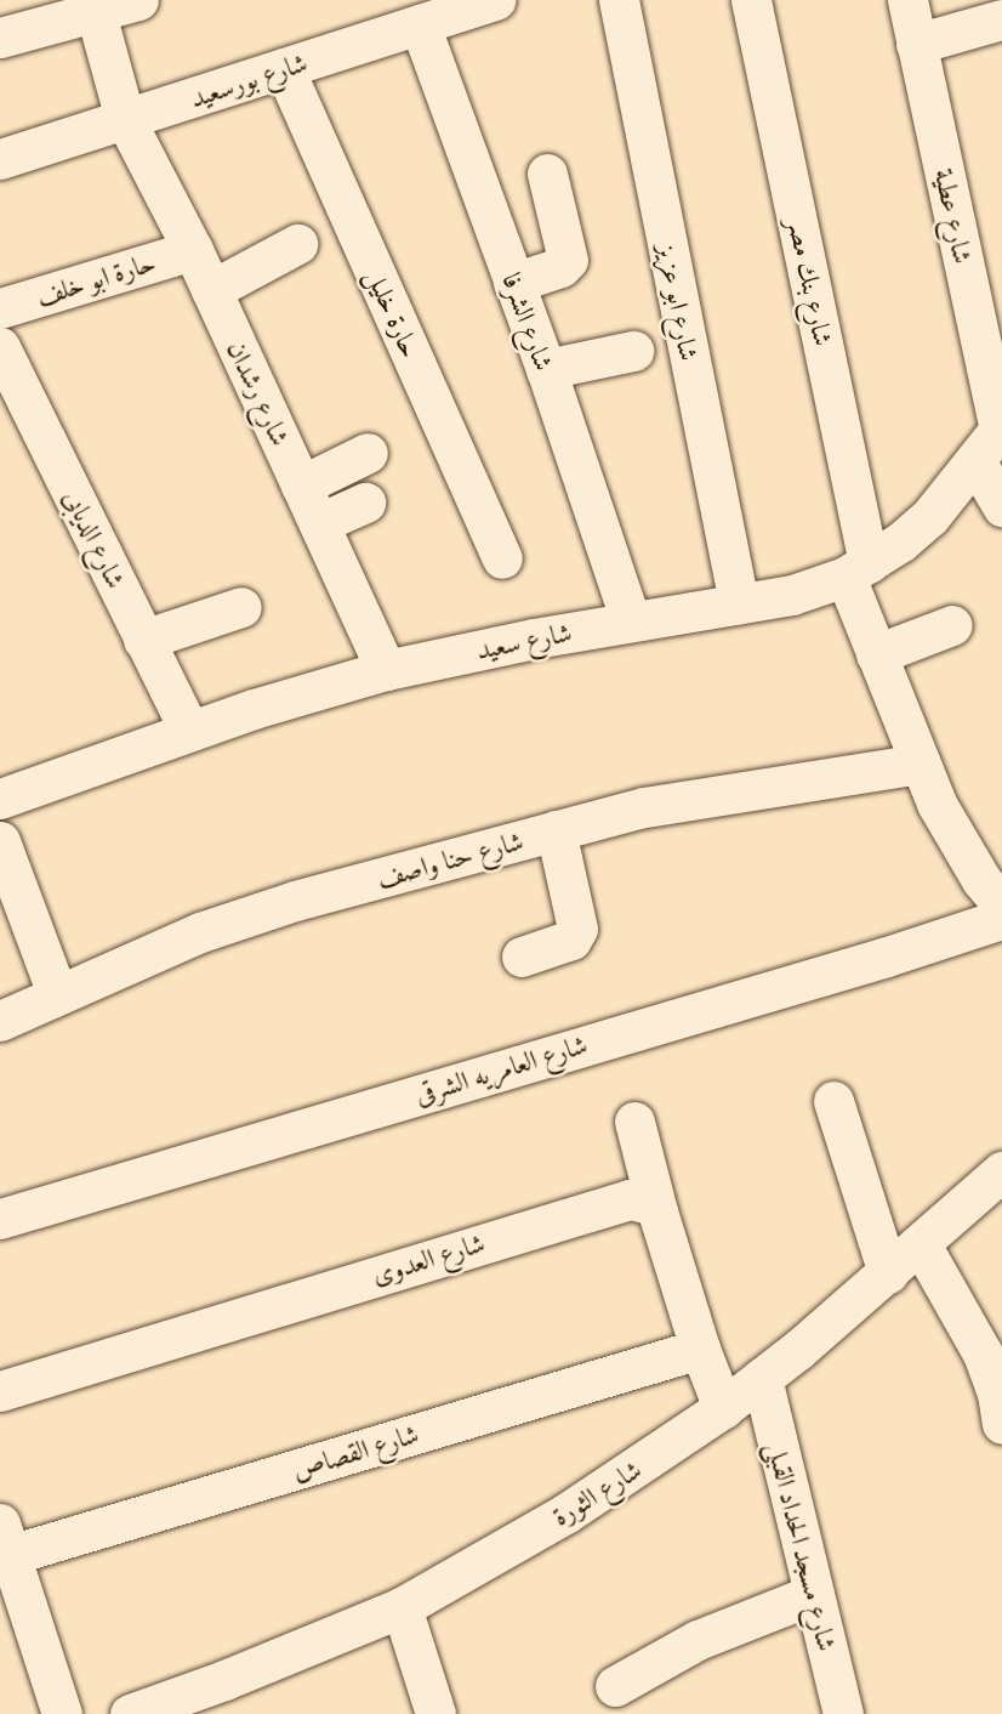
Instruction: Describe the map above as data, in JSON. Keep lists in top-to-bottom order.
{
  "streets": {
    "street": [
      "شارع بورسعيد",
      "شارع عطية",
      "حارة ابو خلف",
      "شارع بنك مصر",
      "شارع ابو عزيز",
      "حارة خليل",
      "شارع الشرفا",
      "شارع رشدان",
      "شارع الديابى",
      "شارع سعيد",
      "شارع حنا واصف",
      "شارع العامريه الشرقى",
      "شارع العدوى",
      "شارع القصاص",
      "شارع الثورة",
      "شارع مسجد الحداد القبلى"
    ]
  },
  "crossings": [
    ["شارع بورسعيد", "حارة خليل"],
    ["شارع بورسعيد", "شارع الشرفا"],
    ["شارع بورسعيد", "شارع رشدان"],
    ["شارع عطية", "شارع سعيد"],
    ["حارة ابو خلف", "شارع رشدان"],
    ["شارع بنك مصر", "شارع سعيد"],
    ["شارع بنك مصر", "شارع حنا واصف"],
    ["شارع ابو عزيز", "شارع سعيد"],
    ["شارع الشرفا", "شارع سعيد"],
    ["شارع رشدان", "شارع سعيد"],
    ["شارع الديابى", "شارع سعيد"],
    ["شارع الثورة", "شارع مسجد الحداد القبلى"]
  ]
}
